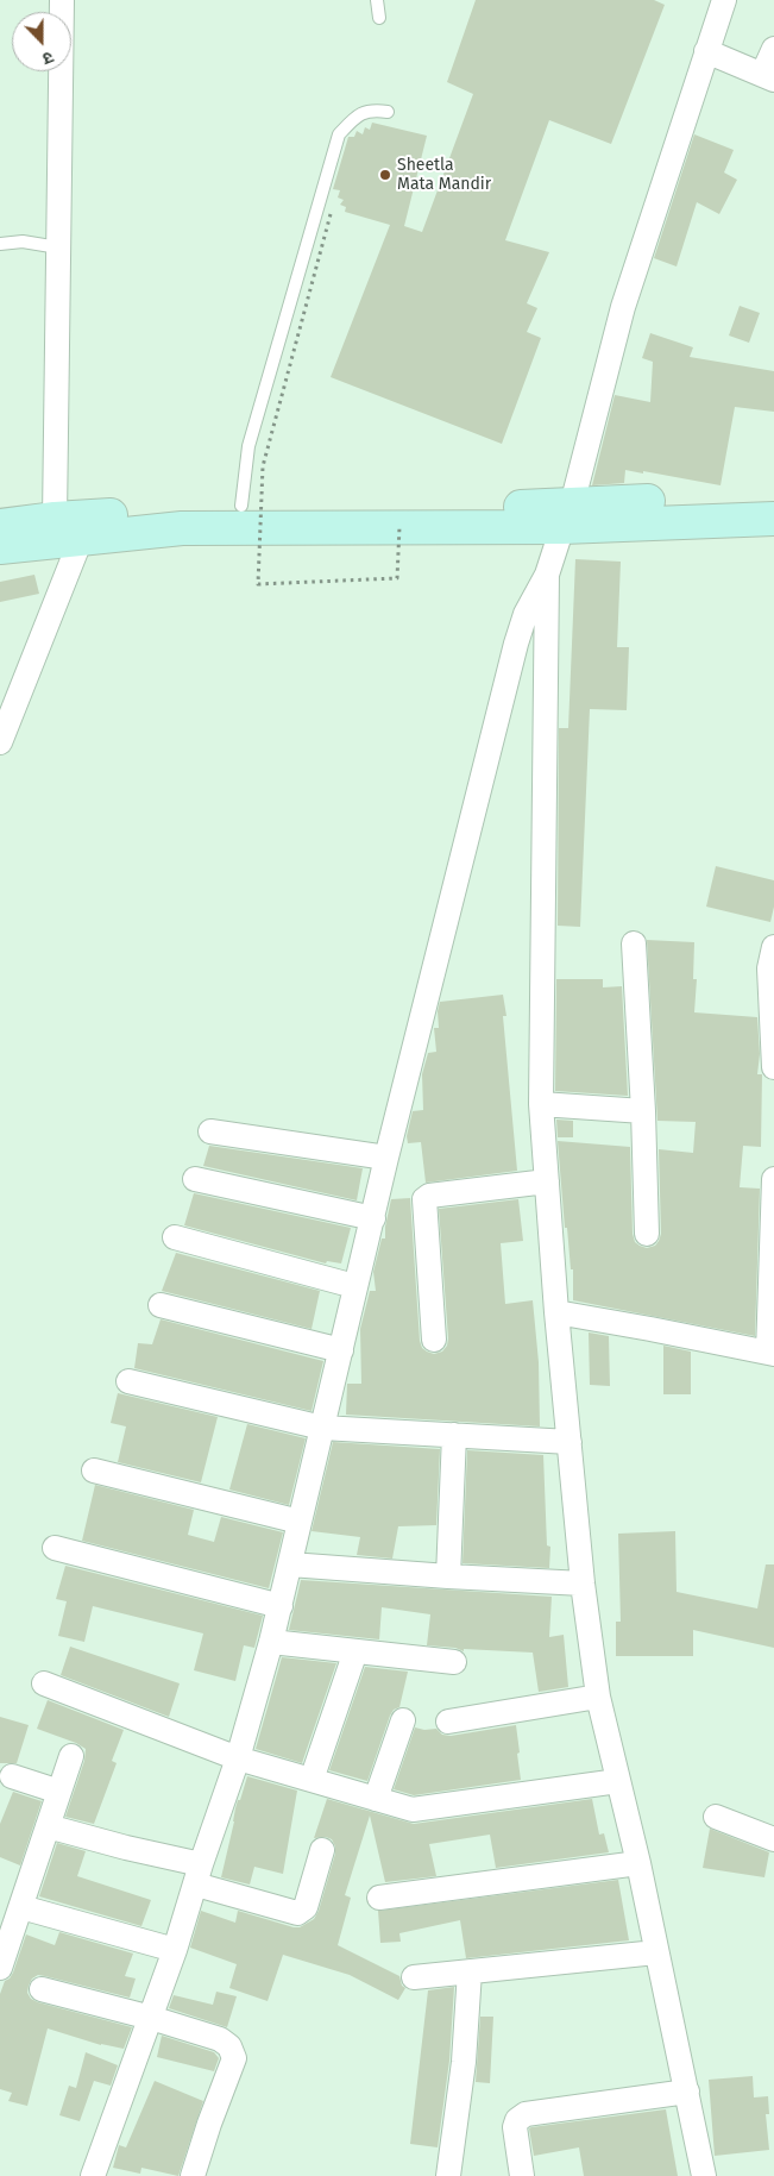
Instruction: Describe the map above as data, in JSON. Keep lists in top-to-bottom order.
{
  "places": ["Sheetla Mata Mandir"],
  "north": "bottom"
}
